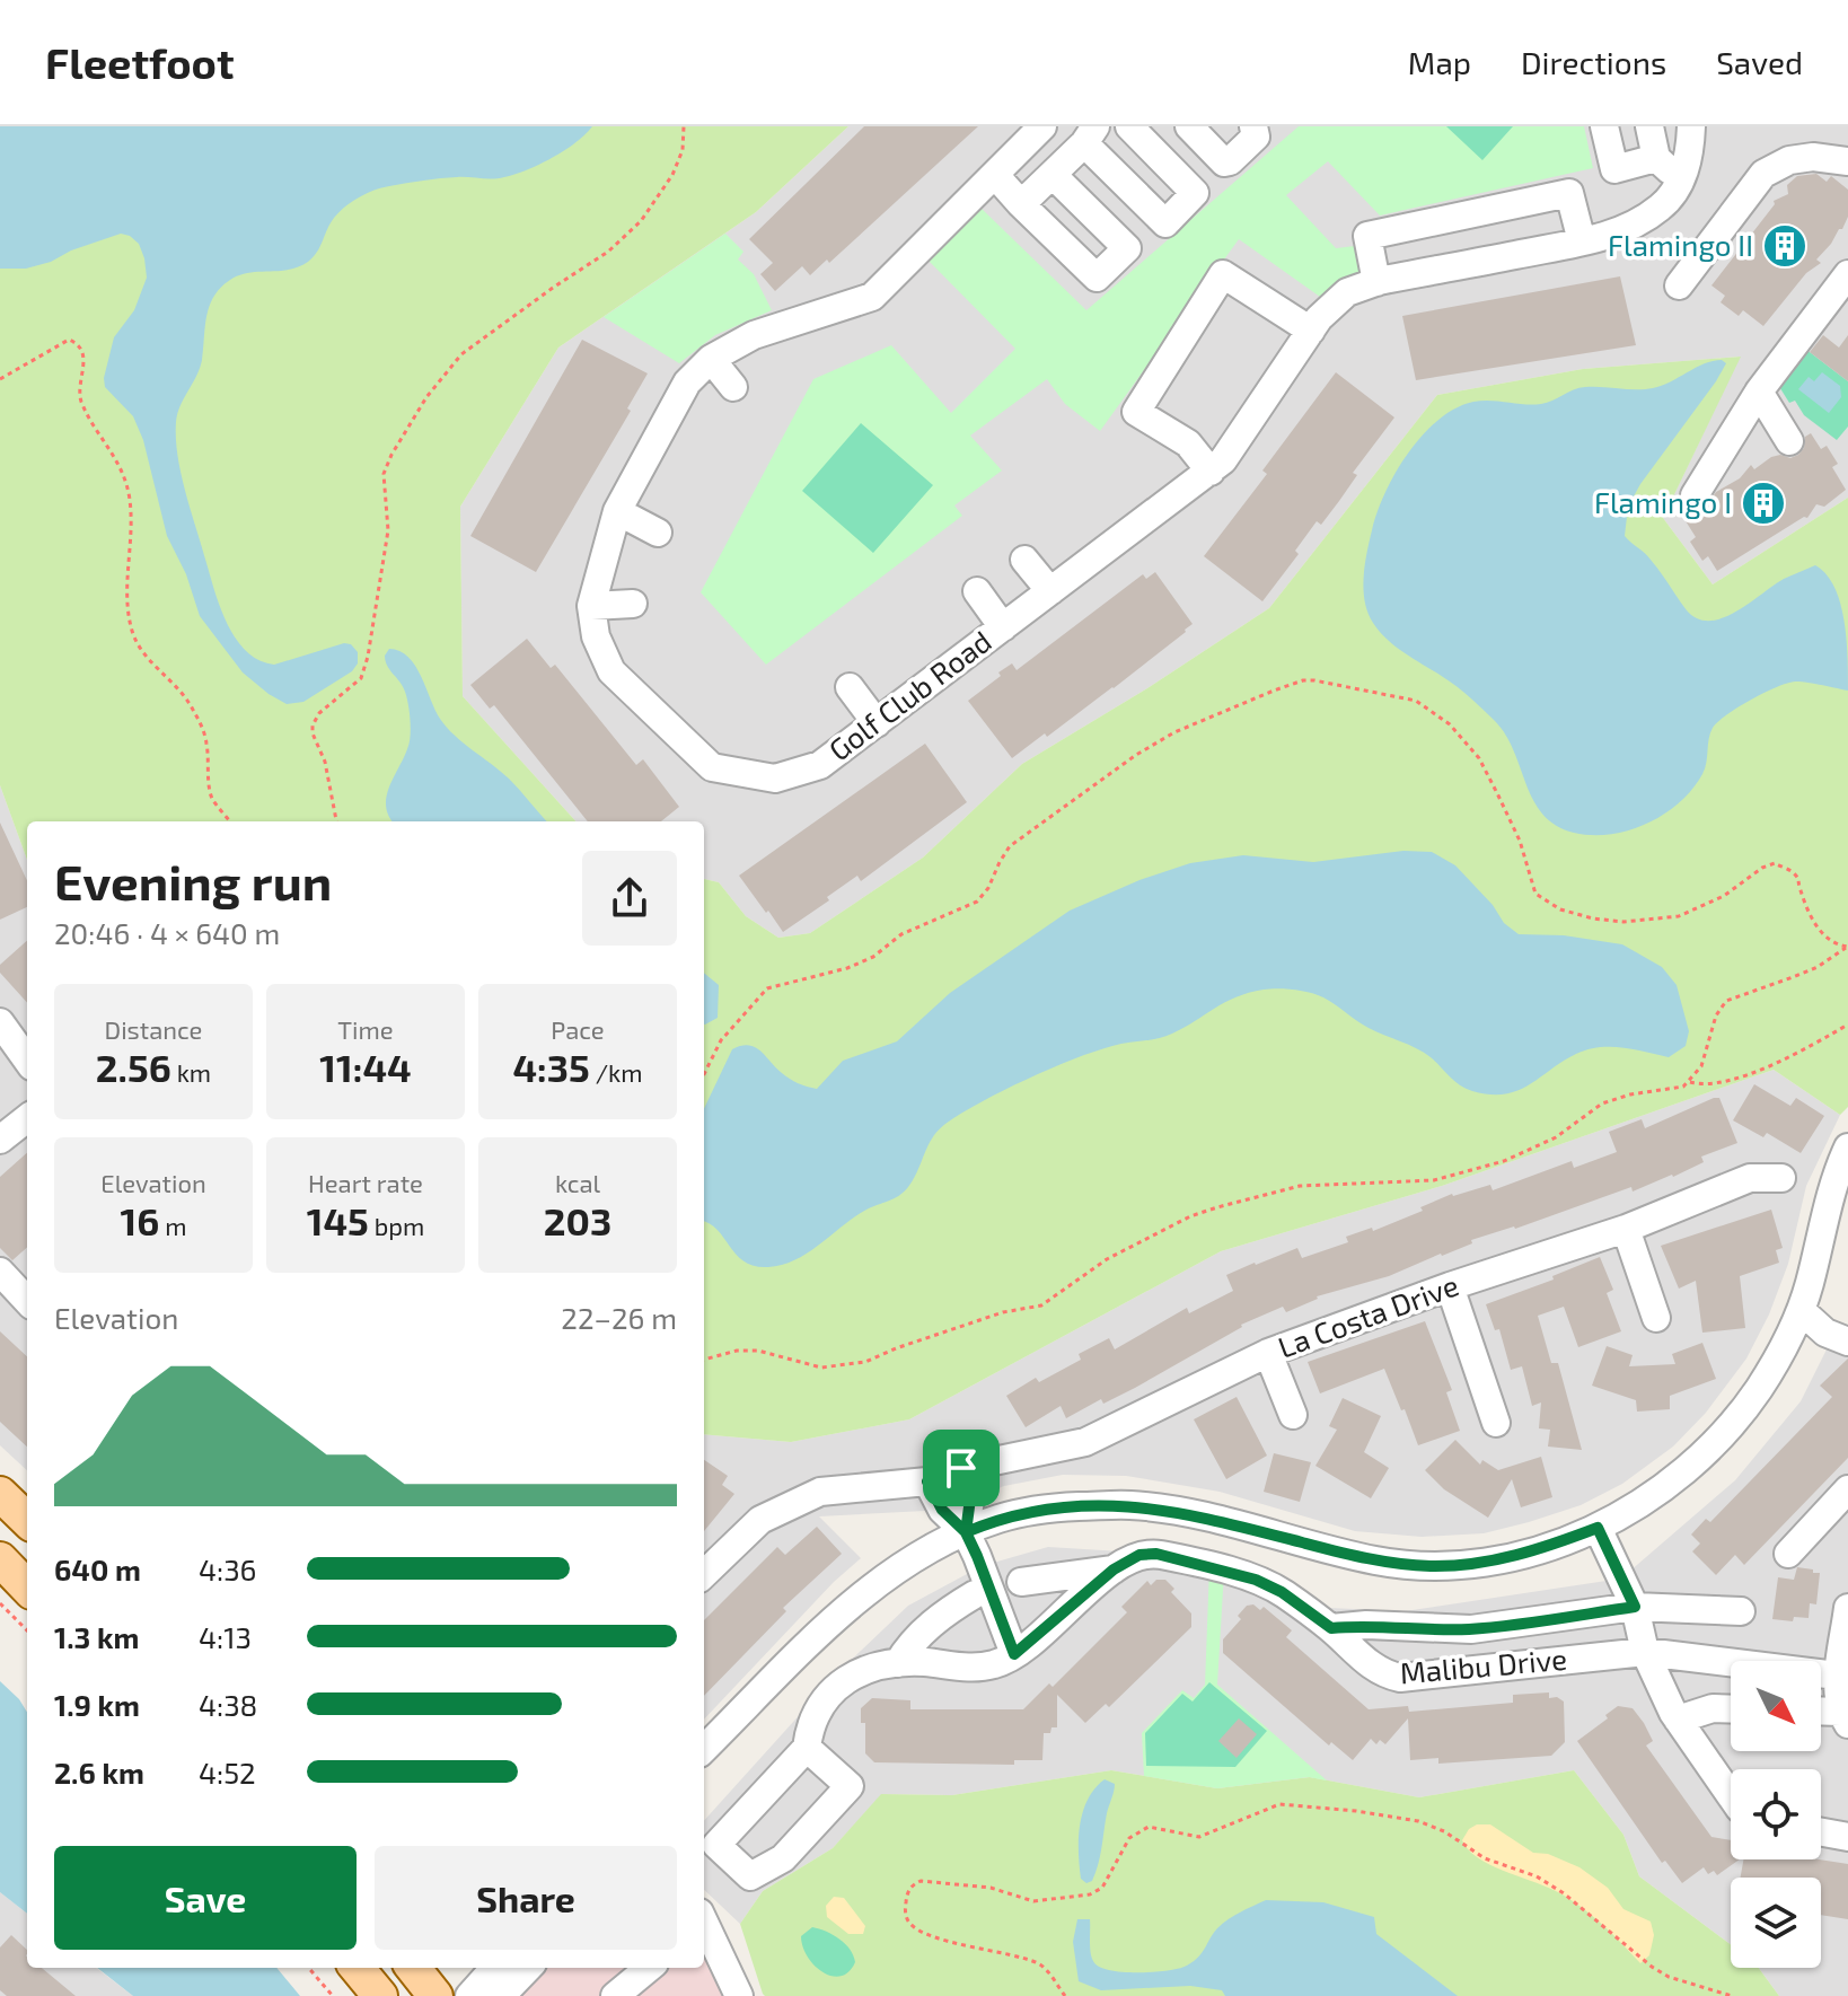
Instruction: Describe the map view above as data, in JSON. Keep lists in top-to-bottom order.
{
  "streets": {
    "street": ["Golf Club Road", "La Costa Drive", "Malibu Drive"]
  },
  "places": {
    "building": ["Flamingo II", "Flamingo I"]
  },
  "north": "bottom right",
  "page": {
    "header": "Fleetfoot",
    "nav": ["Map", "Directions", "Saved"],
    "heading": ["Evening run", "20:46 · 4 × 640 m"],
    "stats": [
      ["Distance", "2.56 km"],
      ["Time", "11:44"],
      ["Pace", "4:35 /km"],
      ["Elevation", "16 m"],
      ["Heart rate", "145 bpm"],
      ["kcal", "203"]
    ],
    "chart": ["Elevation", "22–26 m"],
    "list": [
      {
        "name": "640 m",
        "note": "4:36"
      },
      {
        "name": "1.3 km",
        "note": "4:13"
      },
      {
        "name": "1.9 km",
        "note": "4:38"
      },
      {
        "name": "2.6 km",
        "note": "4:52"
      }
    ],
    "buttons": ["Save", "Share"]
  }
}
